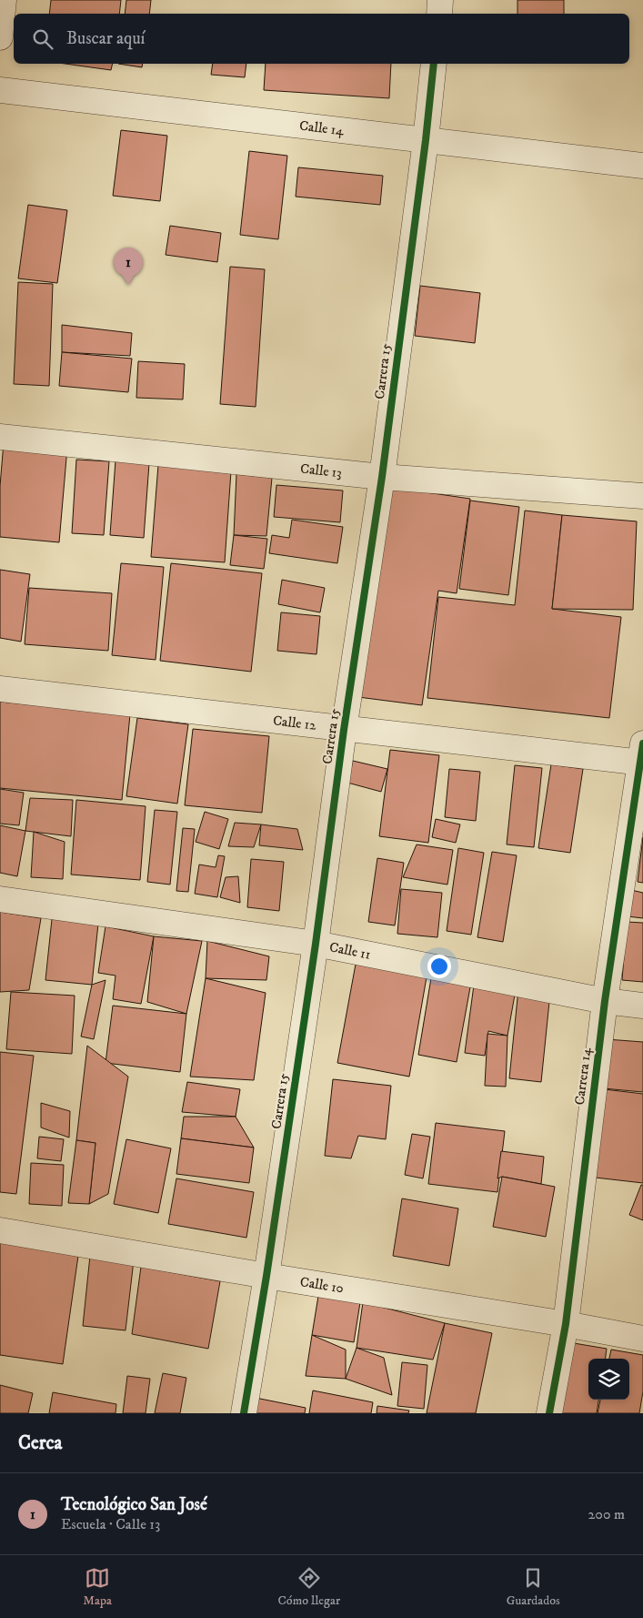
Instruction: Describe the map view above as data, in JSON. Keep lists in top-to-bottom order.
{
  "streets": {
    "street": [
      "Calle 14",
      "Carrera 15",
      "Calle 13",
      "Calle 12",
      "Calle 11",
      "Carrera 14",
      "Calle 10"
    ]
  },
  "crossings": [
    ["Calle 14", "Carrera 15"],
    ["Carrera 15", "Calle 13"],
    ["Carrera 15", "Calle 12"],
    ["Carrera 15", "Calle 11"],
    ["Carrera 15", "Calle 10"],
    ["Calle 12", "Carrera 14"],
    ["Calle 11", "Carrera 14"],
    ["Carrera 14", "Calle 10"]
  ],
  "page": {
    "search": "Buscar aquí",
    "pins": "1",
    "heading": "Cerca",
    "list": [
      {
        "mark": "1",
        "name": "Tecnológico San José",
        "note": "Escuela · Calle 13",
        "value": "200 m"
      }
    ],
    "nav": ["Mapa", "Cómo llegar", "Guardados"]
  }
}
